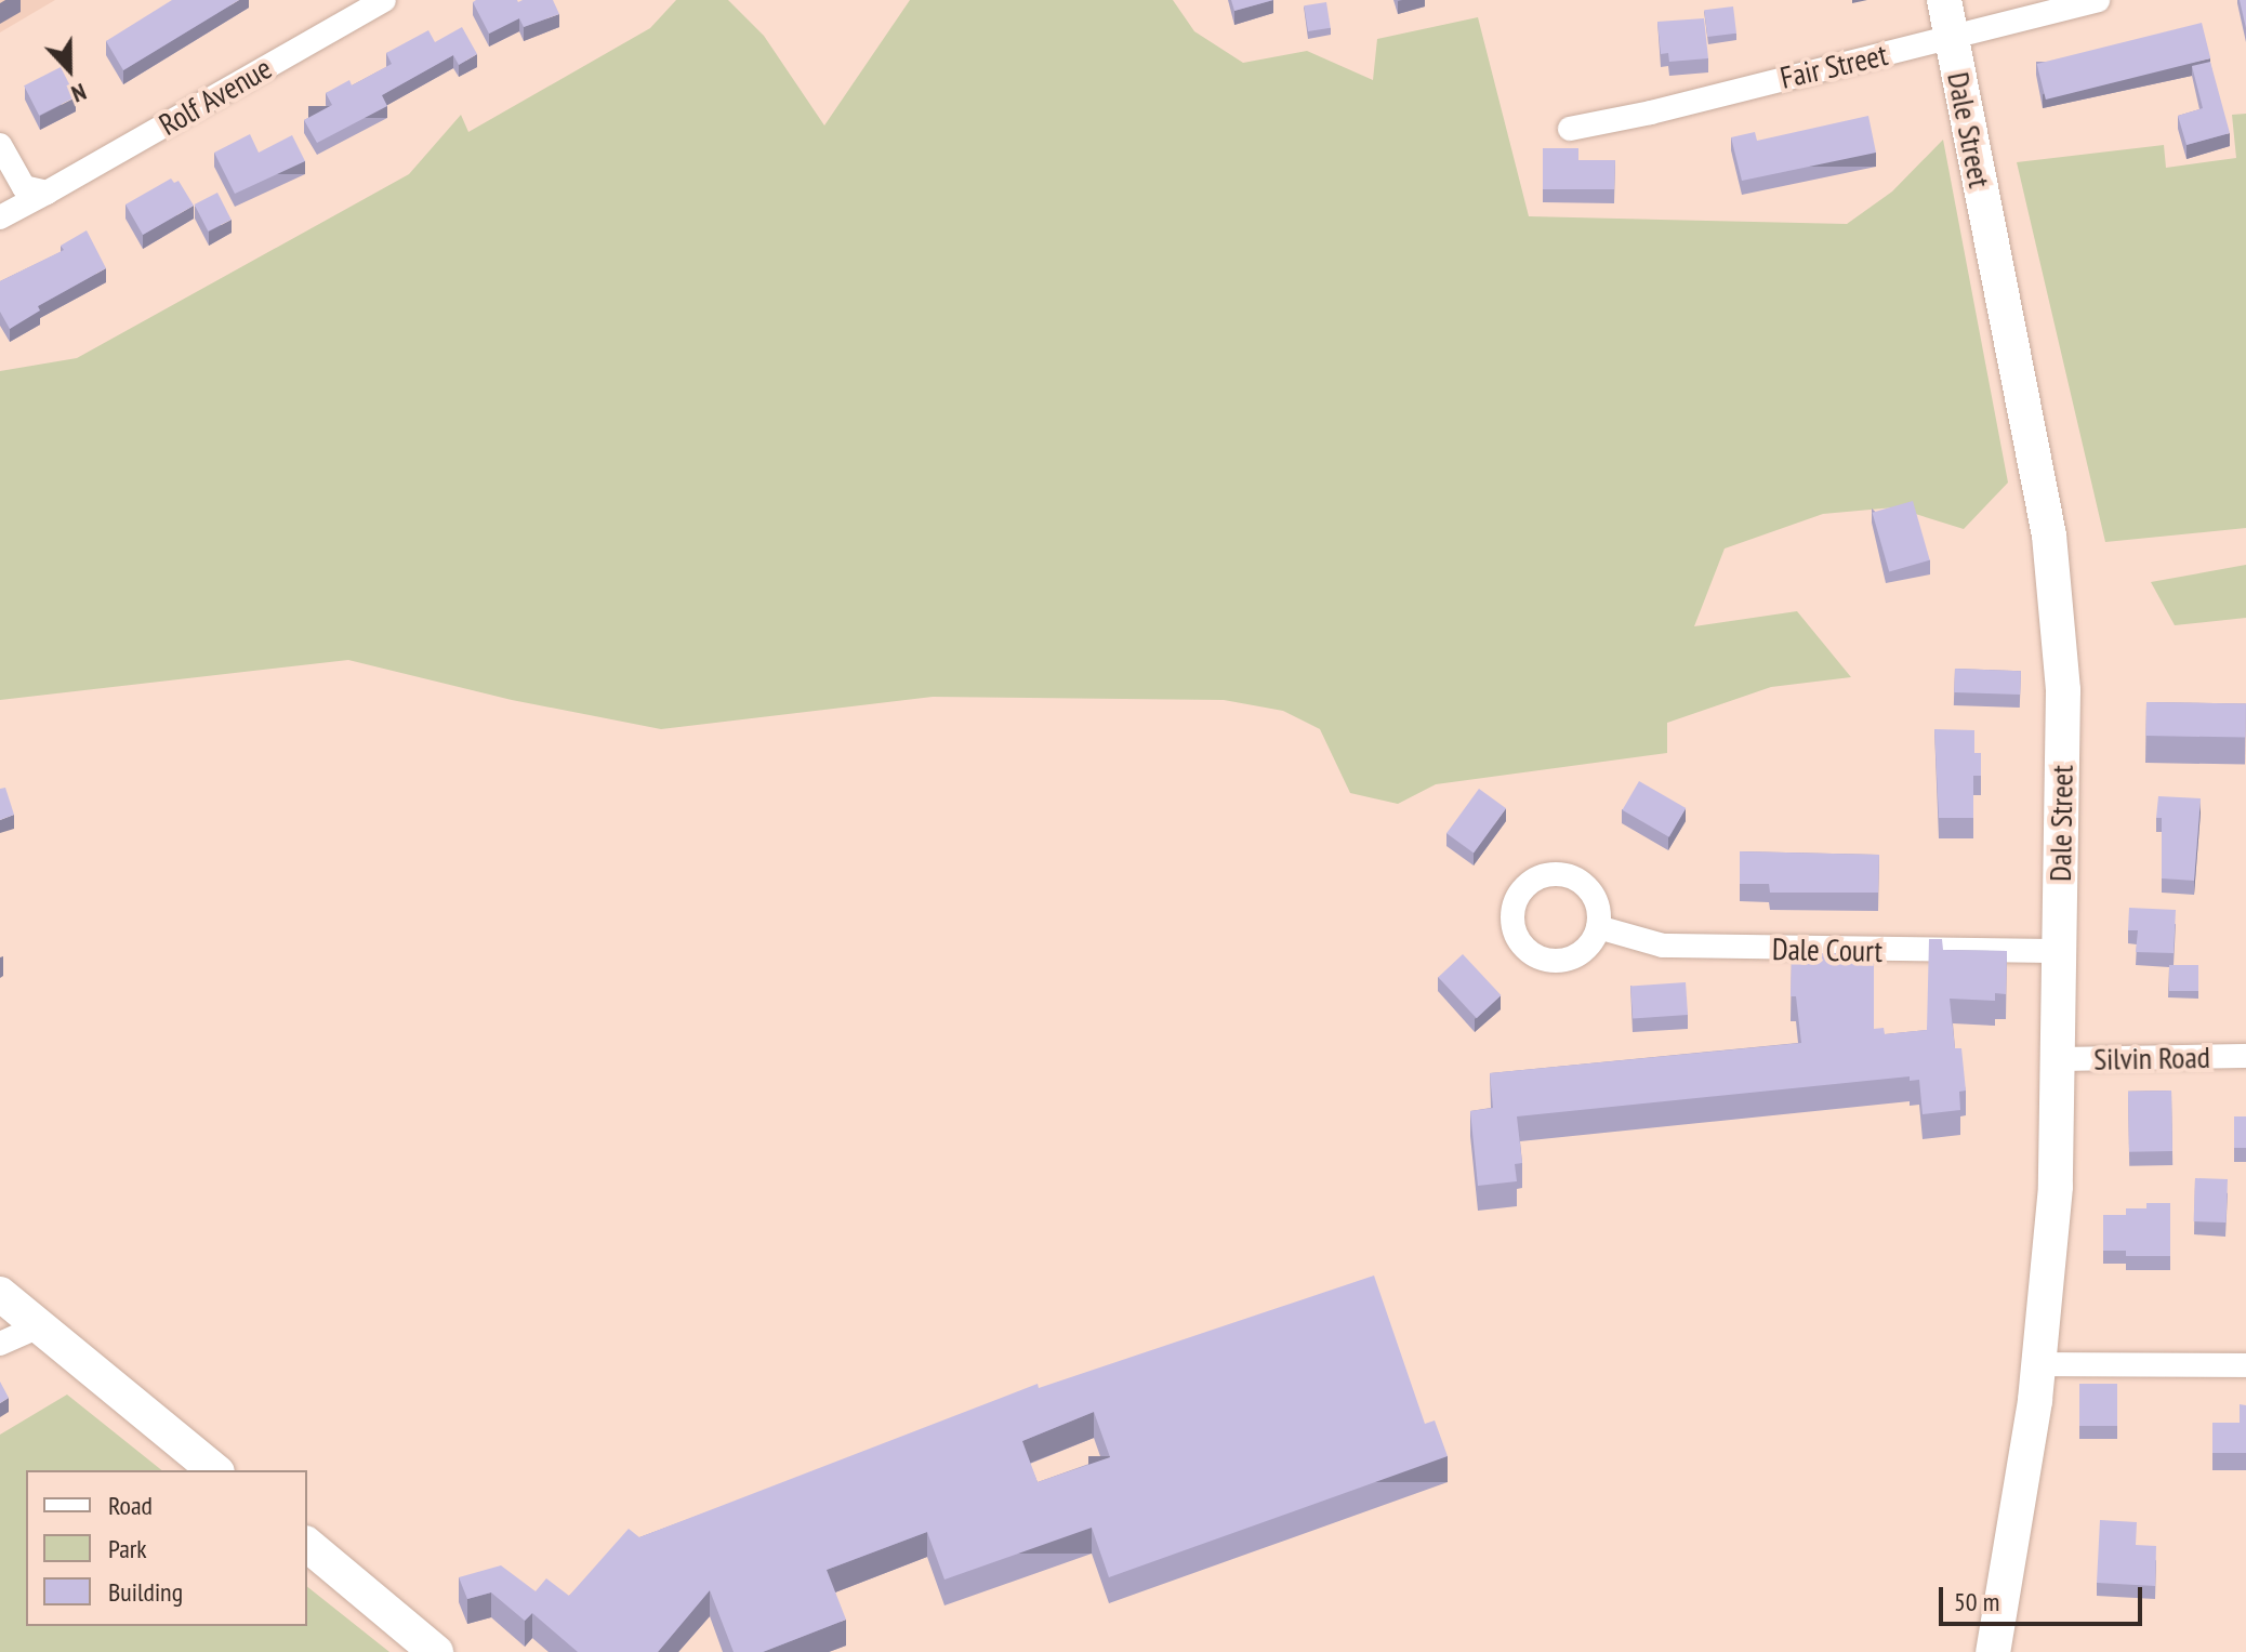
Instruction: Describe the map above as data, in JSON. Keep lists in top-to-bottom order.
{
  "streets": {
    "street": [
      "Fair Street",
      "Rolf Avenue",
      "Dale Street",
      "Dale Court",
      "Silvin Road"
    ]
  },
  "crossings": [
    ["Fair Street", "Dale Street"],
    ["Dale Street", "Dale Court"],
    ["Dale Street", "Silvin Road"]
  ],
  "legend": ["Road", "Park", "Building"],
  "scale_bar": "50 m",
  "north": "bottom"
}
